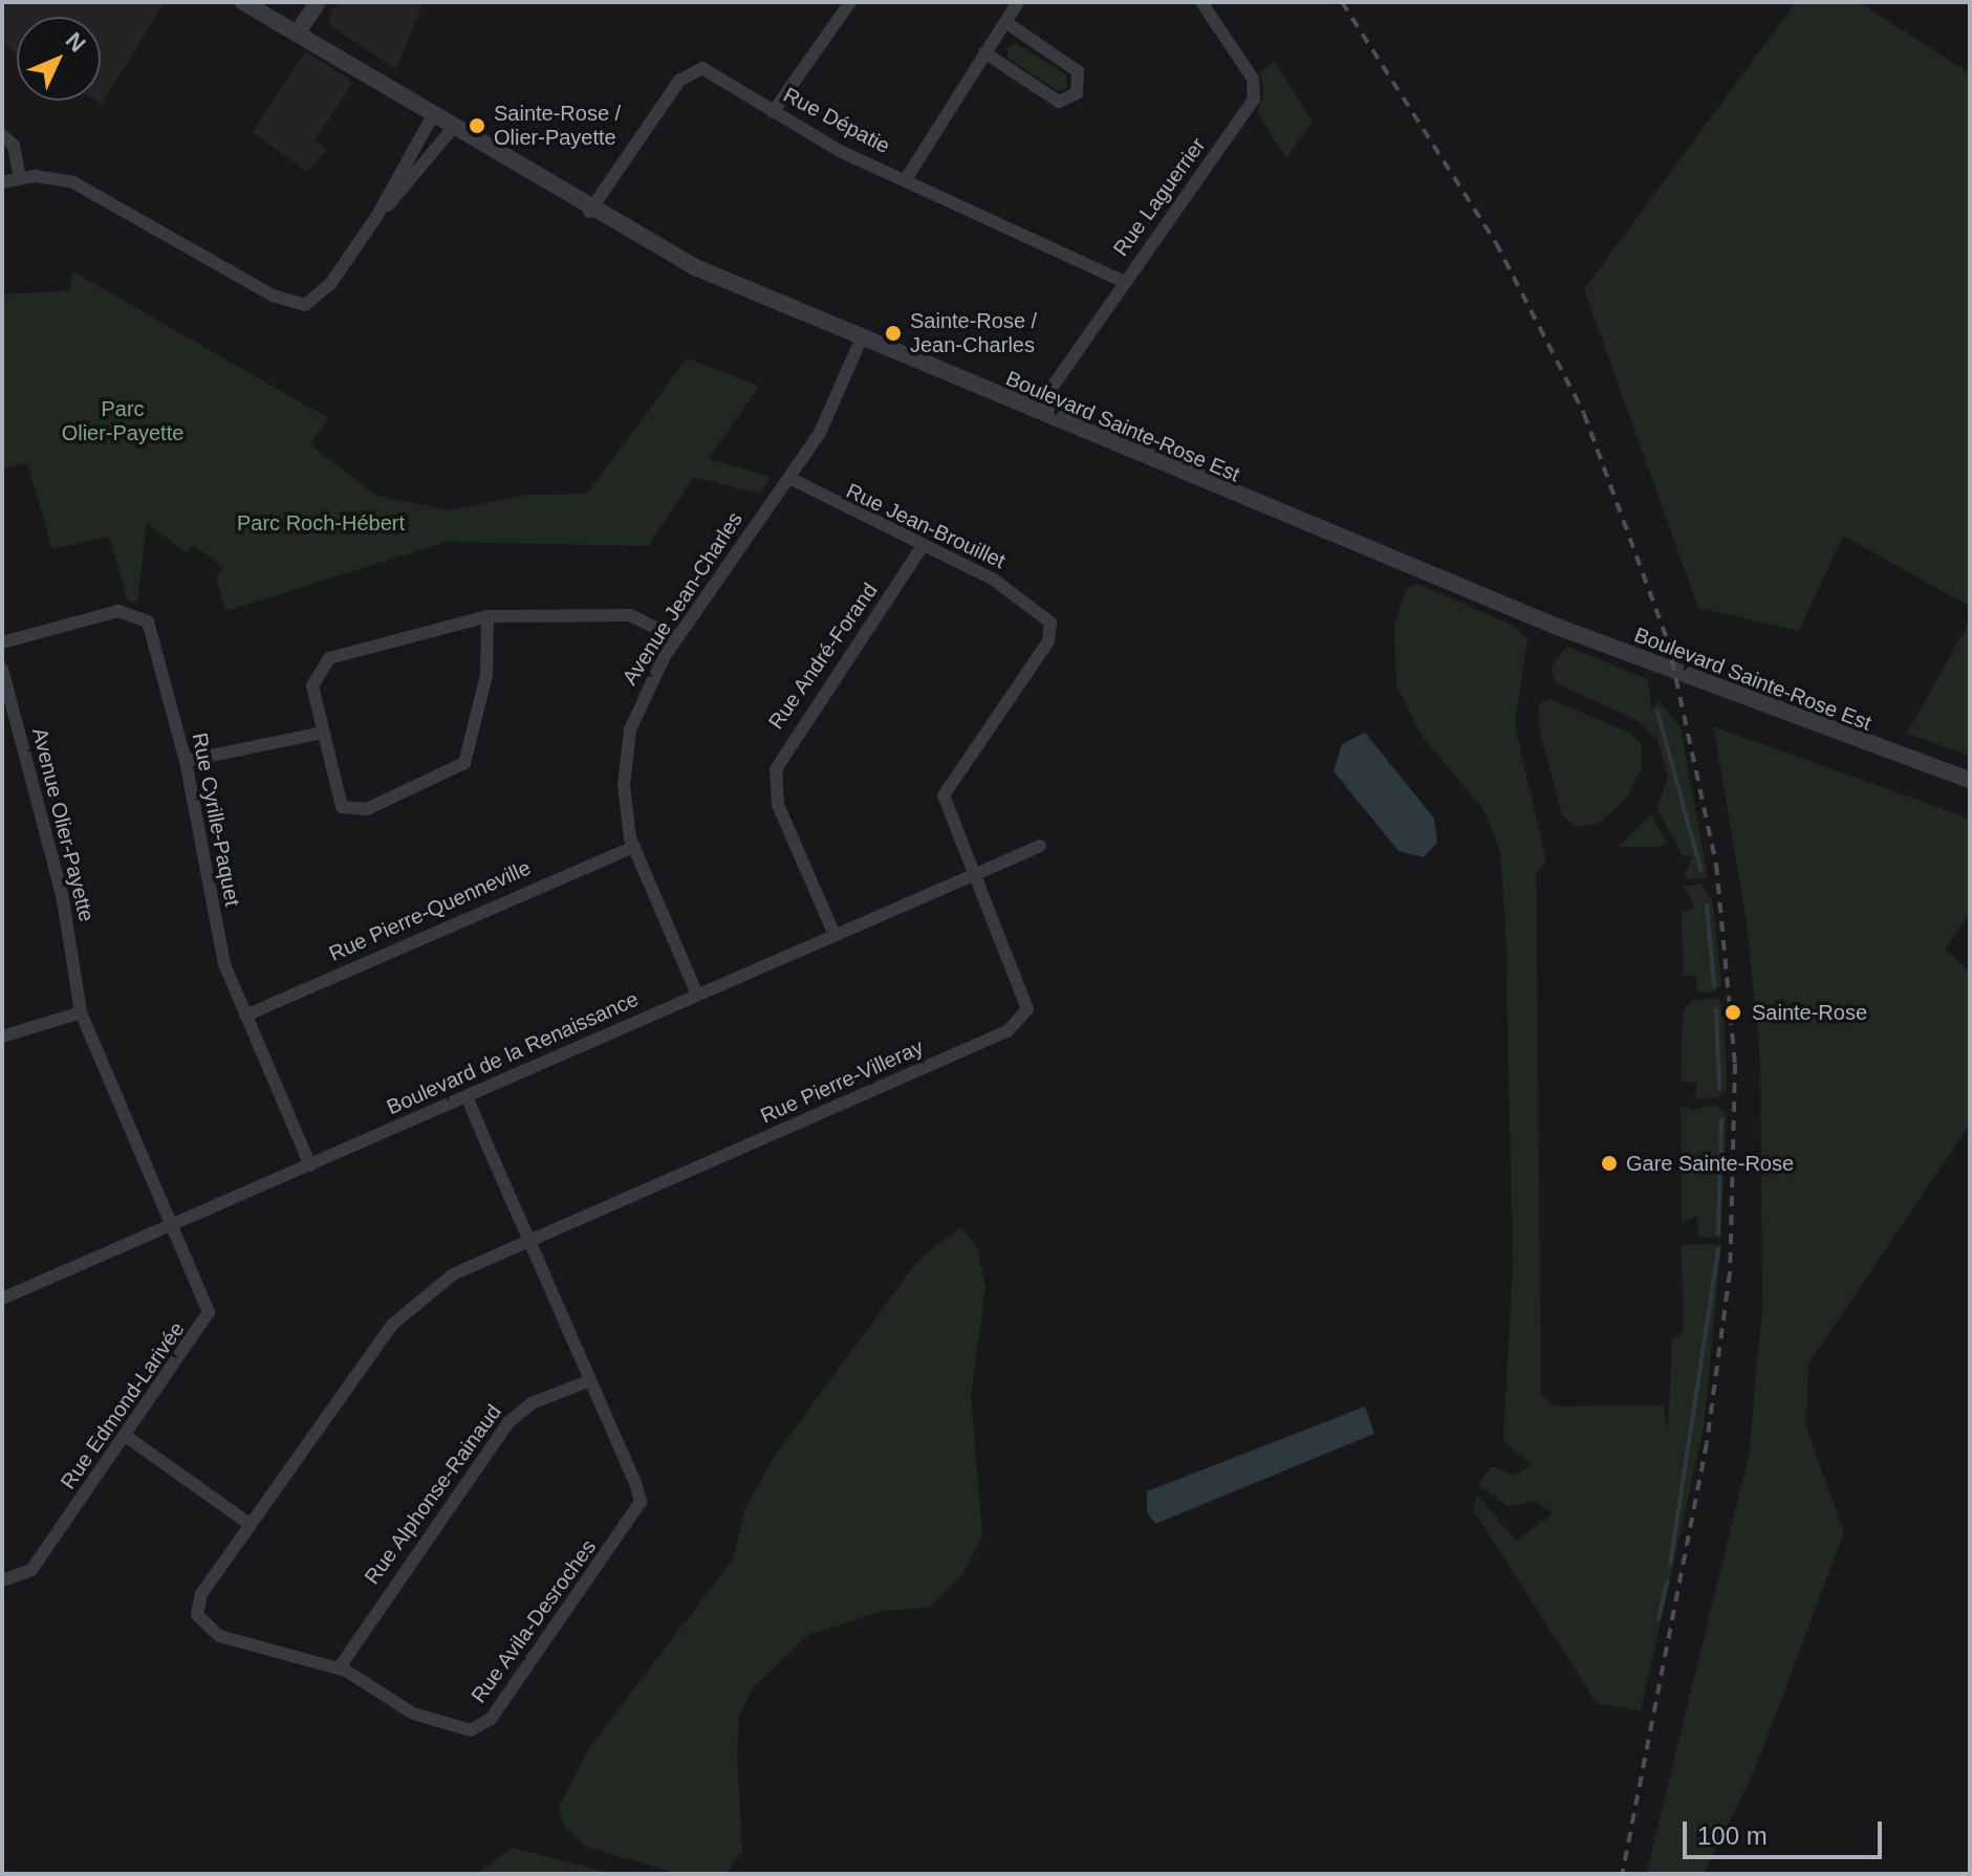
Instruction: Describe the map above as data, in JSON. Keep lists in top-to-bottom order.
{
  "streets": {
    "street": [
      "Rue Dépatie",
      "Rue Laguerrier",
      "Boulevard Sainte-Rose Est",
      "Rue Jean-Brouillet",
      "Avenue Jean-Charles",
      "Rue André-Forand",
      "Rue Cyrille-Paquet",
      "Avenue Olier-Payette",
      "Rue Pierre-Quenneville",
      "Boulevard de la Renaissance",
      "Rue Pierre-Villeray",
      "Rue Edmond-Larivée",
      "Rue Alphonse-Rainaud",
      "Rue Avila-Desroches"
    ]
  },
  "crossings": [
    ["Rue Dépatie", "Rue Laguerrier"],
    ["Rue Dépatie", "Boulevard Sainte-Rose Est"],
    ["Rue Laguerrier", "Boulevard Sainte-Rose Est"],
    ["Boulevard Sainte-Rose Est", "Avenue Jean-Charles"],
    ["Rue Jean-Brouillet", "Avenue Jean-Charles"],
    ["Rue Jean-Brouillet", "Rue André-Forand"],
    ["Rue Jean-Brouillet", "Boulevard de la Renaissance"],
    ["Rue Jean-Brouillet", "Rue Pierre-Villeray"],
    ["Avenue Jean-Charles", "Rue Pierre-Quenneville"],
    ["Avenue Jean-Charles", "Boulevard de la Renaissance"],
    ["Rue André-Forand", "Boulevard de la Renaissance"],
    ["Rue Cyrille-Paquet", "Rue Pierre-Quenneville"],
    ["Rue Cyrille-Paquet", "Boulevard de la Renaissance"],
    ["Avenue Olier-Payette", "Boulevard de la Renaissance"],
    ["Avenue Olier-Payette", "Rue Edmond-Larivée"],
    ["Boulevard de la Renaissance", "Rue Pierre-Villeray"],
    ["Boulevard de la Renaissance", "Rue Edmond-Larivée"],
    ["Rue Pierre-Villeray", "Rue Avila-Desroches"],
    ["Rue Alphonse-Rainaud", "Rue Avila-Desroches"]
  ],
  "parks": ["Parc Olier-Payette", "Parc Roch-Hébert"],
  "places": [
    "Sainte-Rose / Olier-Payette",
    "Sainte-Rose / Jean-Charles",
    "Sainte-Rose",
    "Gare Sainte-Rose"
  ],
  "scale_bar": "100 m",
  "north": "top right"
}
